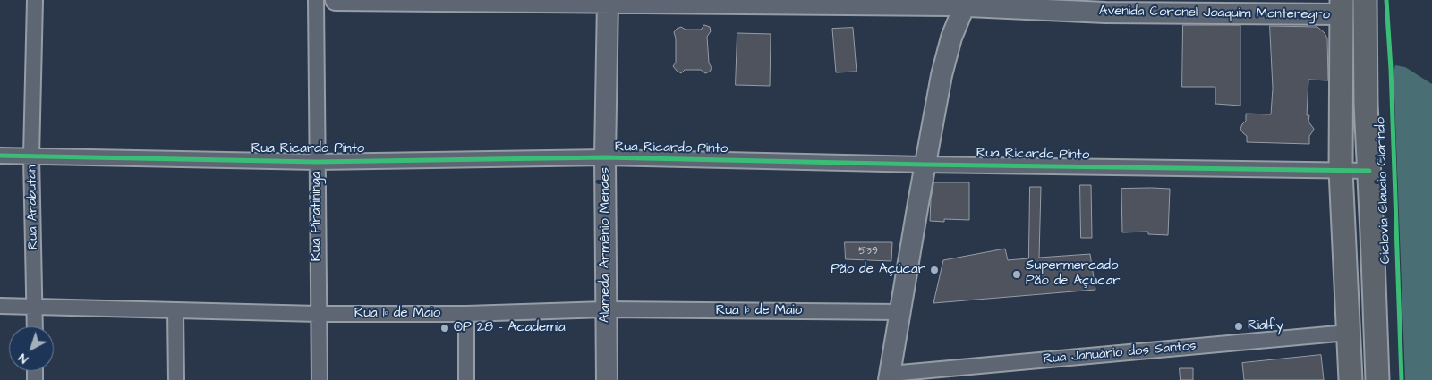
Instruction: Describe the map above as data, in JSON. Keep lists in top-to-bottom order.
{
  "streets": {
    "main road": ["Avenida Coronel Joaquim Montenegro", "Alameda Armênio Mendes"],
    "street": [
      "Rua Ricardo Pinto",
      "Rua Arabutan",
      "Rua Piratininga",
      "Rua 1º de Maio",
      "Rua Januário dos Santos"
    ],
    "cycle path": ["Ciclovia Claudio Clarindo"]
  },
  "crossings": [
    ["Avenida Coronel Joaquim Montenegro", "Alameda Armênio Mendes"],
    ["Rua Ricardo Pinto", "Rua Arabutan"],
    ["Rua Ricardo Pinto", "Rua Piratininga"],
    ["Rua Ricardo Pinto", "Alameda Armênio Mendes"],
    ["Rua Arabutan", "Rua 1º de Maio"],
    ["Rua Piratininga", "Rua 1º de Maio"],
    ["Alameda Armênio Mendes", "Rua 1º de Maio"]
  ],
  "places": [
    "Pão de Açúcar",
    "Supermercado Pão de Açucar",
    "Rialfy",
    "OP 28 - Academia"
  ],
  "house_numbers": ["539"],
  "north": "bottom left"
}
